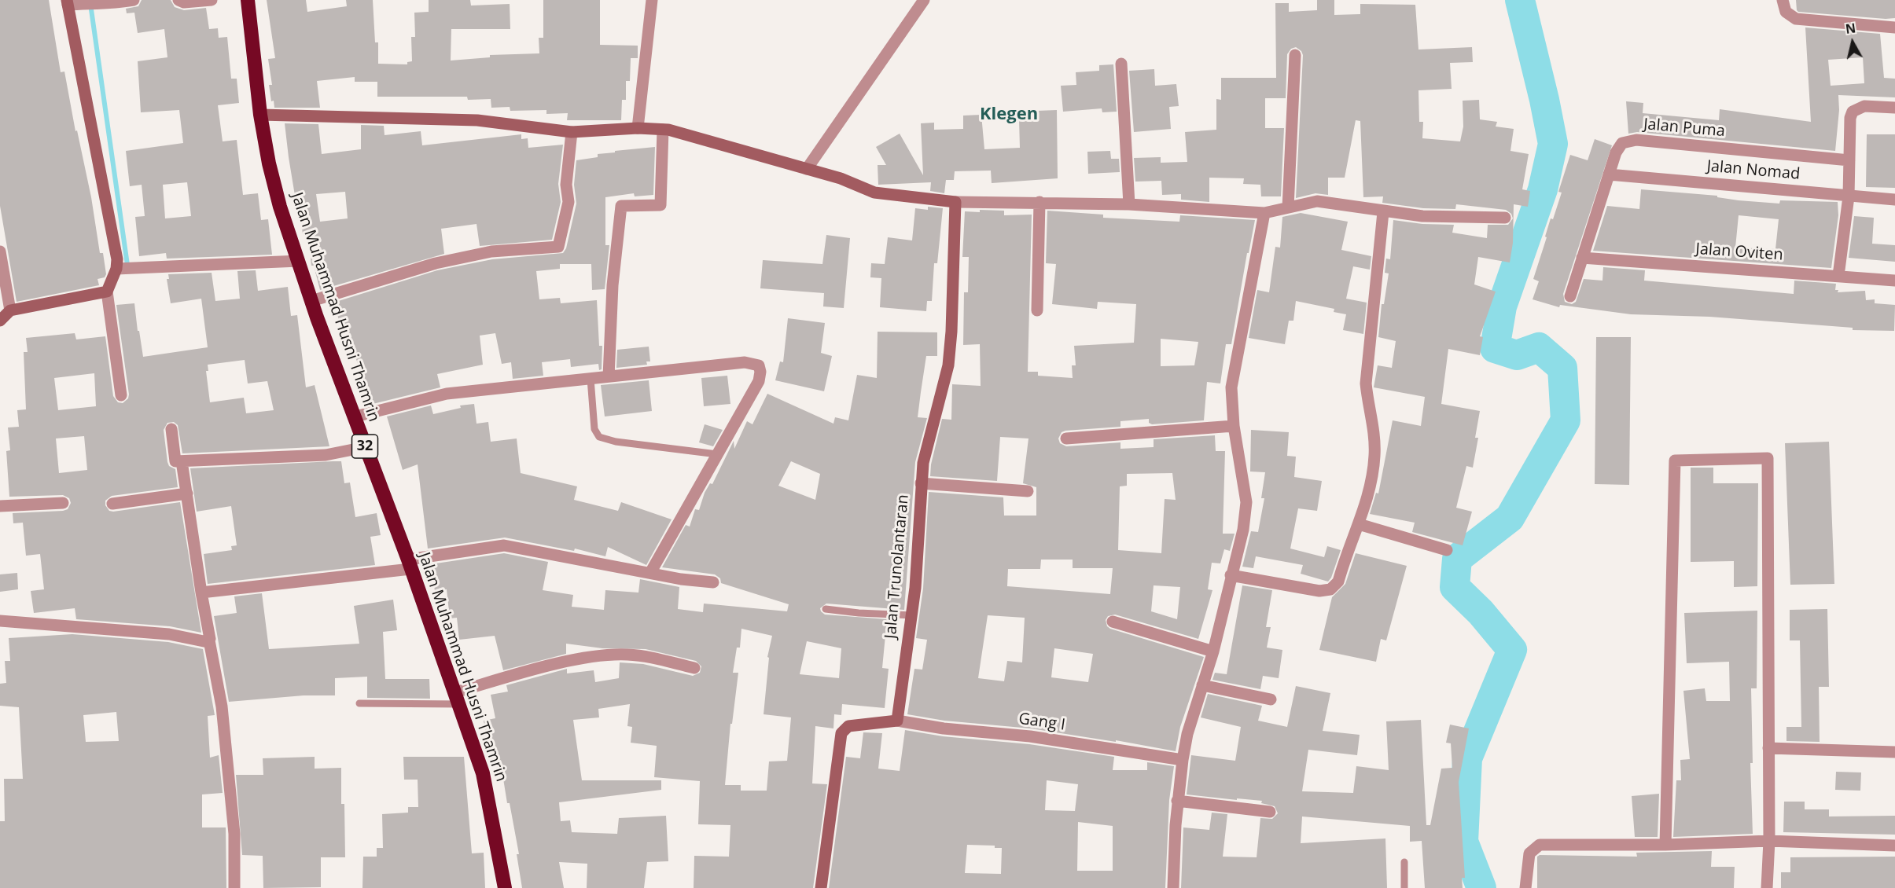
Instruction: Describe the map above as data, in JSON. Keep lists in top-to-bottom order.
{
  "streets": {
    "highway": ["Jalan Muhammad Husni Thamrin", "32"],
    "street": [
      "Jalan Puma",
      "Jalan Nomad",
      "Jalan Oviten",
      "Jalan Trunolantaran",
      "Gang I"
    ]
  },
  "crossings": [
    ["Jalan Puma", "Jalan Nomad"],
    ["Jalan Puma", "Jalan Oviten"],
    ["Jalan Trunolantaran", "Gang I"]
  ],
  "districts": ["Klegen"],
  "north": "top"
}
